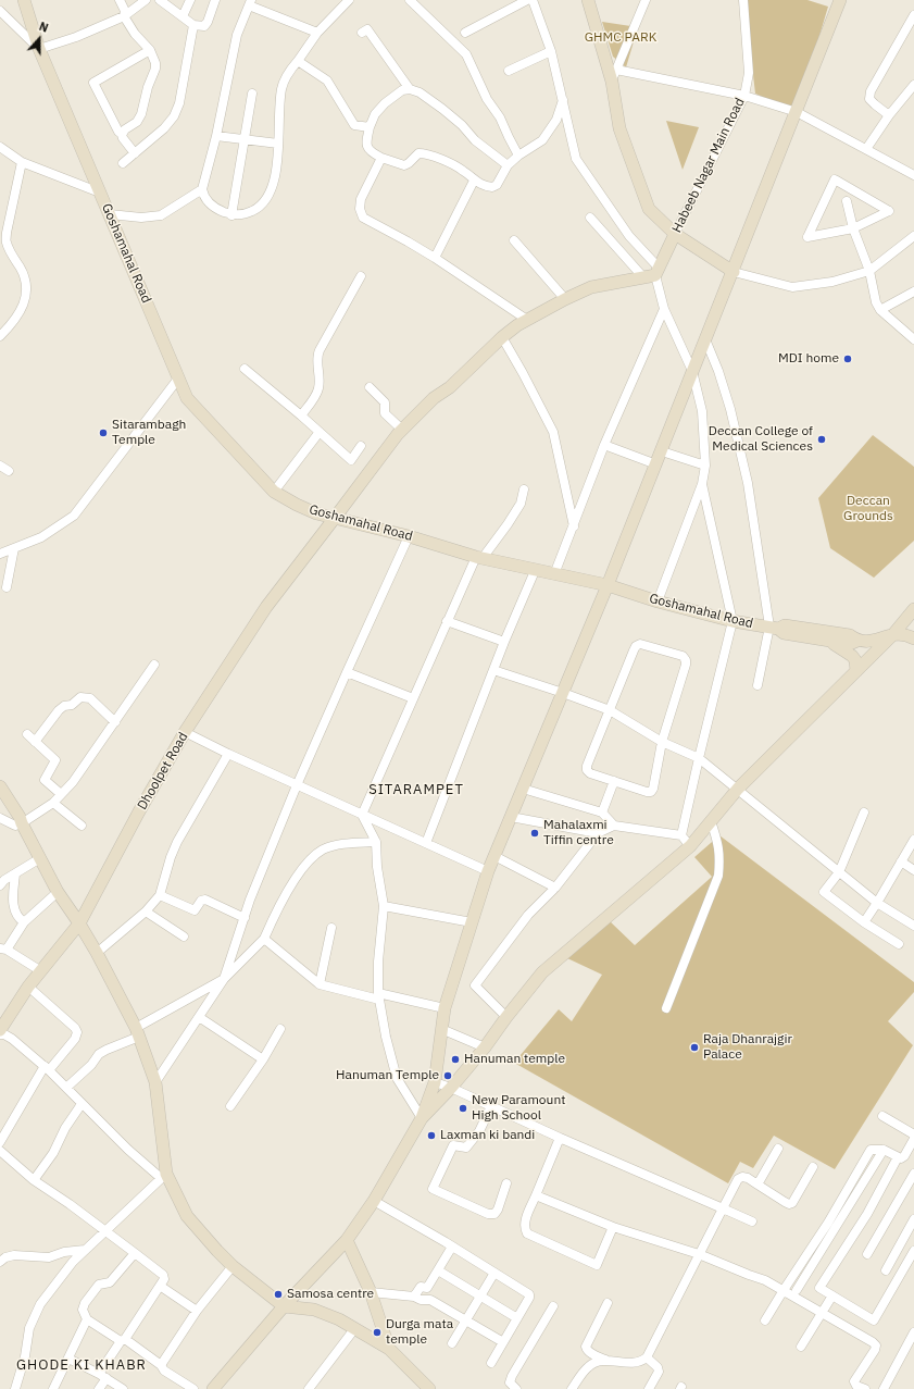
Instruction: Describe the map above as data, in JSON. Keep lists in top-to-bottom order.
{
  "streets": {
    "street": ["Habeeb Nagar Main Road", "Goshamahal Road", "Dhoolpet Road"]
  },
  "crossings": [
    ["Habeeb Nagar Main Road", "Dhoolpet Road"],
    ["Goshamahal Road", "Dhoolpet Road"]
  ],
  "districts": ["SITARAMPET", "GHODE KI KHABR"],
  "parks": ["GHMC PARK", "Deccan Grounds"],
  "places": [
    "MDI home",
    "Sitarambagh Temple",
    "Deccan College of Medical Sciences",
    "Mahalaxmi Tiffin centre",
    "Raja Dhanrajgir Palace",
    "Hanuman temple",
    "Hanuman Temple",
    "New Paramount High School",
    "Laxman ki bandi",
    "Samosa centre",
    "Durga mata temple"
  ],
  "north": "top"
}
